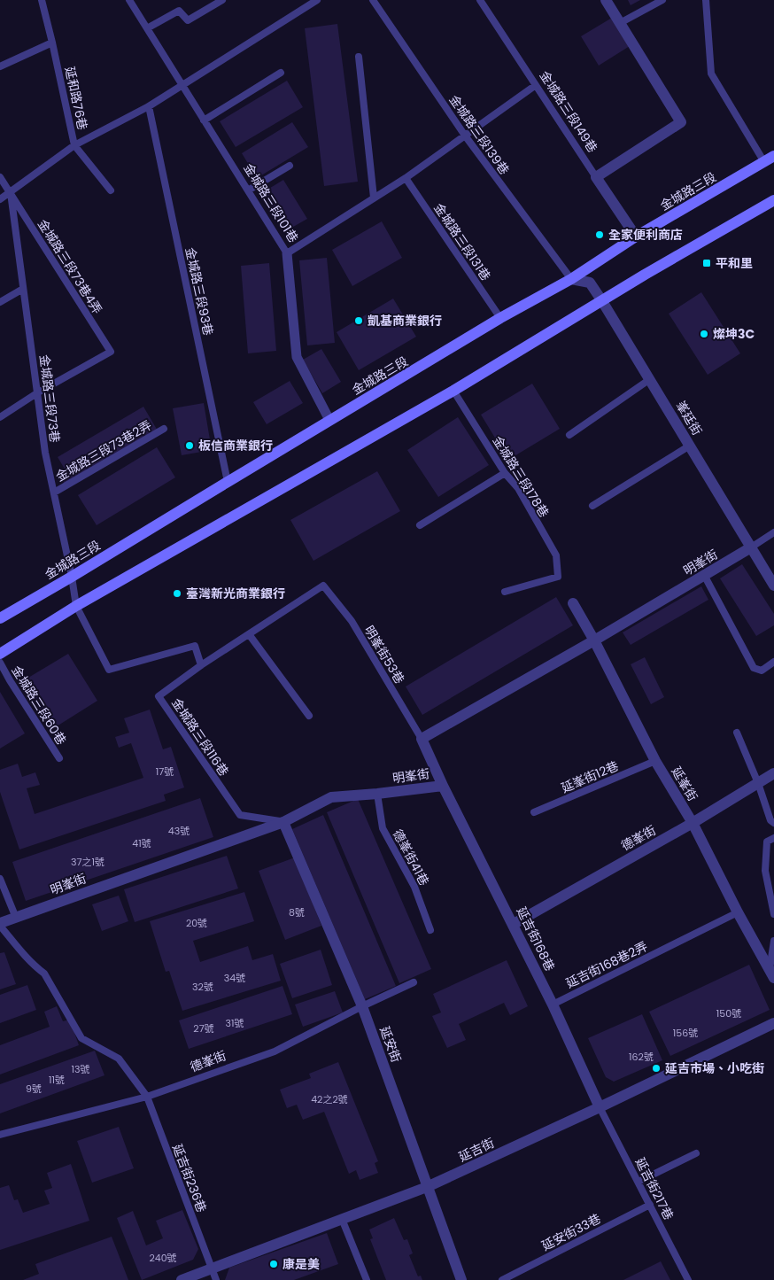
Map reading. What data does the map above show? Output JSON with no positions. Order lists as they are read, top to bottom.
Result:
{
  "streets": {
    "main road": ["金城路三段"],
    "street": [
      "金城路三段149巷",
      "金城路三段101巷",
      "峯廷街",
      "明峯街",
      "延峯街",
      "德峯街",
      "延吉街168巷",
      "延安街",
      "延吉街"
    ],
    "lane": [
      "延和路76巷",
      "金城路三段139巷",
      "金城路三段131巷",
      "金城路三段73巷4弄",
      "金城路三段93巷",
      "金城路三段73巷",
      "金城路三段73巷2弄",
      "金城路三段178巷",
      "明峯街53巷",
      "金城路三段60巷",
      "金城路三段116巷",
      "延峯街12巷",
      "德峯街41巷",
      "延吉街168巷2弄",
      "延吉街236巷",
      "延吉街217巷",
      "延安街33巷"
    ]
  },
  "crossings": [
    ["金城路三段149巷", "金城路三段"],
    ["金城路三段139巷", "金城路三段"],
    ["金城路三段139巷", "峯廷街"],
    ["金城路三段", "金城路三段101巷"],
    ["金城路三段", "金城路三段131巷"],
    ["金城路三段", "金城路三段93巷"],
    ["金城路三段", "金城路三段73巷"],
    ["金城路三段", "峯廷街"],
    ["金城路三段73巷4弄", "金城路三段73巷"],
    ["金城路三段73巷", "金城路三段73巷2弄"],
    ["峯廷街", "明峯街"],
    ["明峯街", "明峯街53巷"],
    ["明峯街", "金城路三段116巷"],
    ["明峯街", "延峯街"],
    ["明峯街", "德峯街41巷"],
    ["明峯街", "延吉街168巷"],
    ["明峯街", "延安街"],
    ["明峯街", "延吉街236巷"],
    ["金城路三段116巷", "延安街"],
    ["延峯街12巷", "延峯街"],
    ["延峯街", "德峯街"],
    ["延峯街", "延吉街168巷2弄"],
    ["德峯街", "延吉街168巷"],
    ["德峯街", "延安街"],
    ["德峯街", "延吉街236巷"],
    ["延吉街168巷", "延吉街168巷2弄"],
    ["延吉街168巷", "延吉街"],
    ["延吉街168巷", "延吉街217巷"],
    ["延安街", "延吉街"],
    ["延吉街", "延吉街236巷"],
    ["延吉街", "延吉街217巷"],
    ["延吉街217巷", "延安街33巷"]
  ],
  "places": {
    "other": [
      "全家便利商店",
      "凱基商業銀行",
      "燦坤3C",
      "板信商業銀行",
      "臺灣新光商業銀行",
      "延吉市場、小吃街",
      "康是美"
    ],
    "transit": ["平和里"]
  },
  "house_numbers": [
    "17號",
    "43號",
    "41號",
    "37之1號",
    "8號",
    "20號",
    "34號",
    "32號",
    "150號",
    "31號",
    "27號",
    "156號",
    "162號",
    "13號",
    "11號",
    "9號",
    "42之2號",
    "240號"
  ]
}
